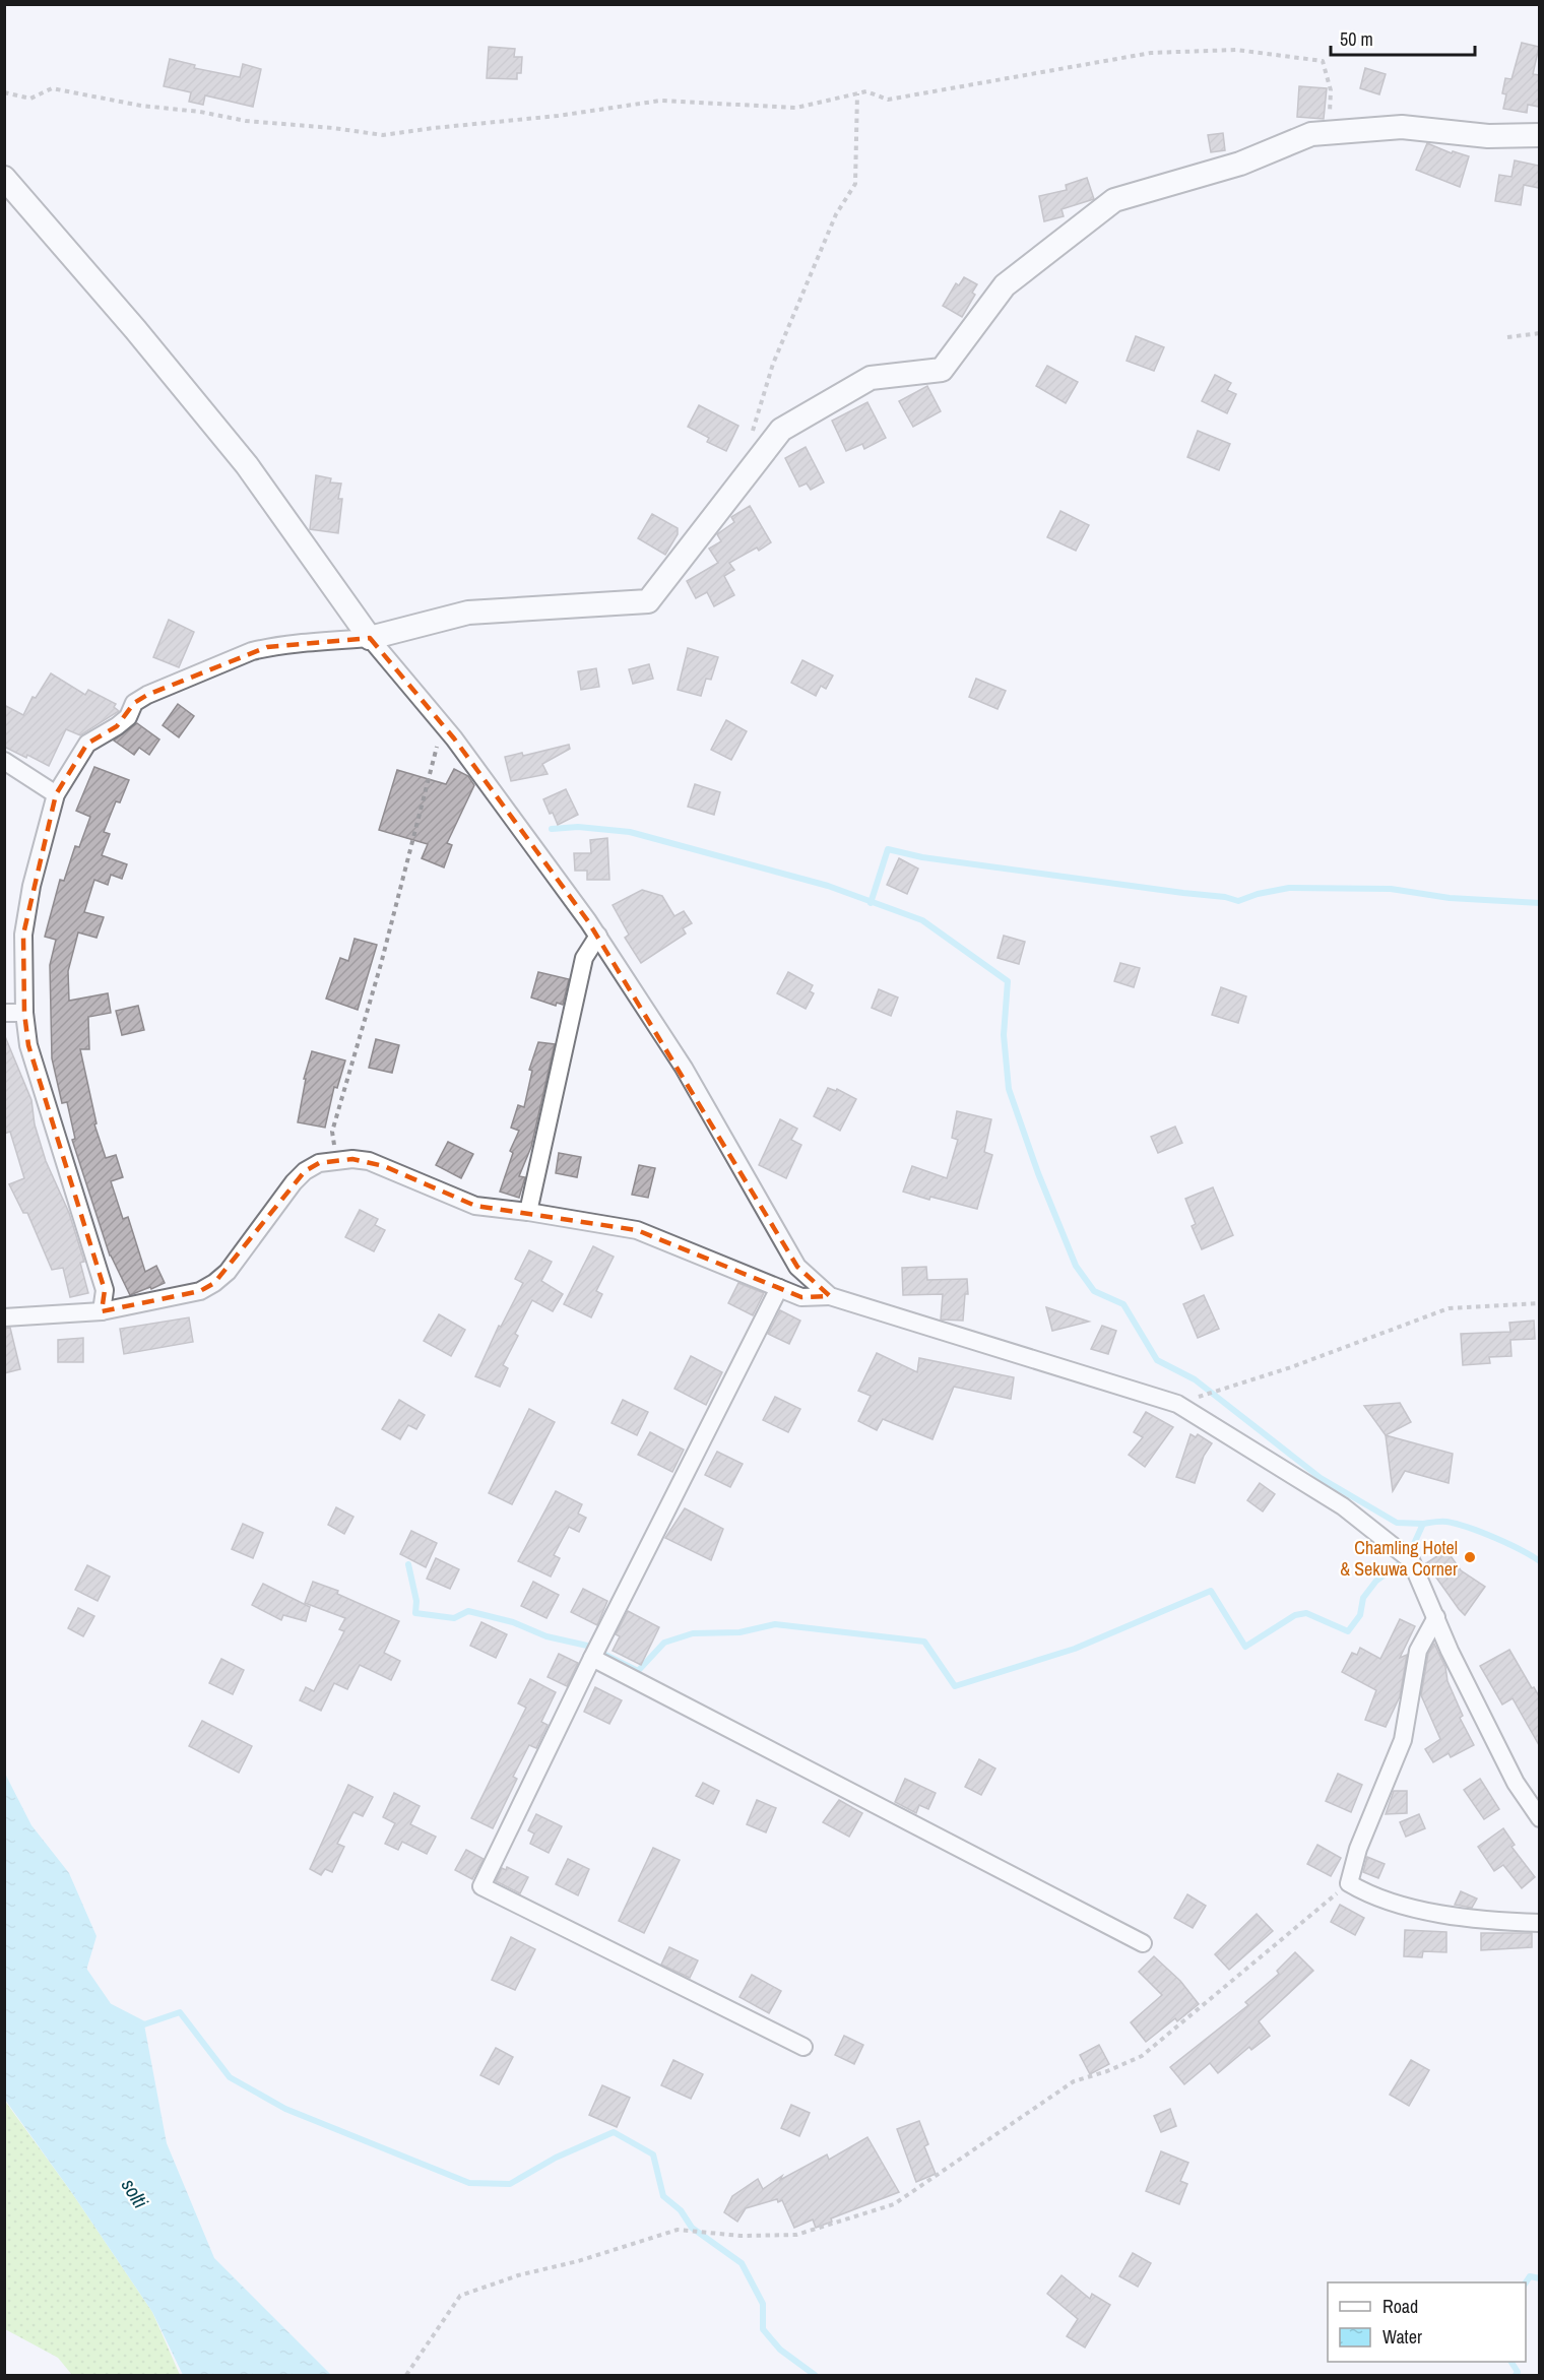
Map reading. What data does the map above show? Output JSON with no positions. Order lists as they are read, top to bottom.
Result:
{
  "water": ["solti"],
  "places": ["Chamling Hotel & Sekuwa Corner"],
  "legend": ["Road", "Water"],
  "scale_bar": "50 m"
}
